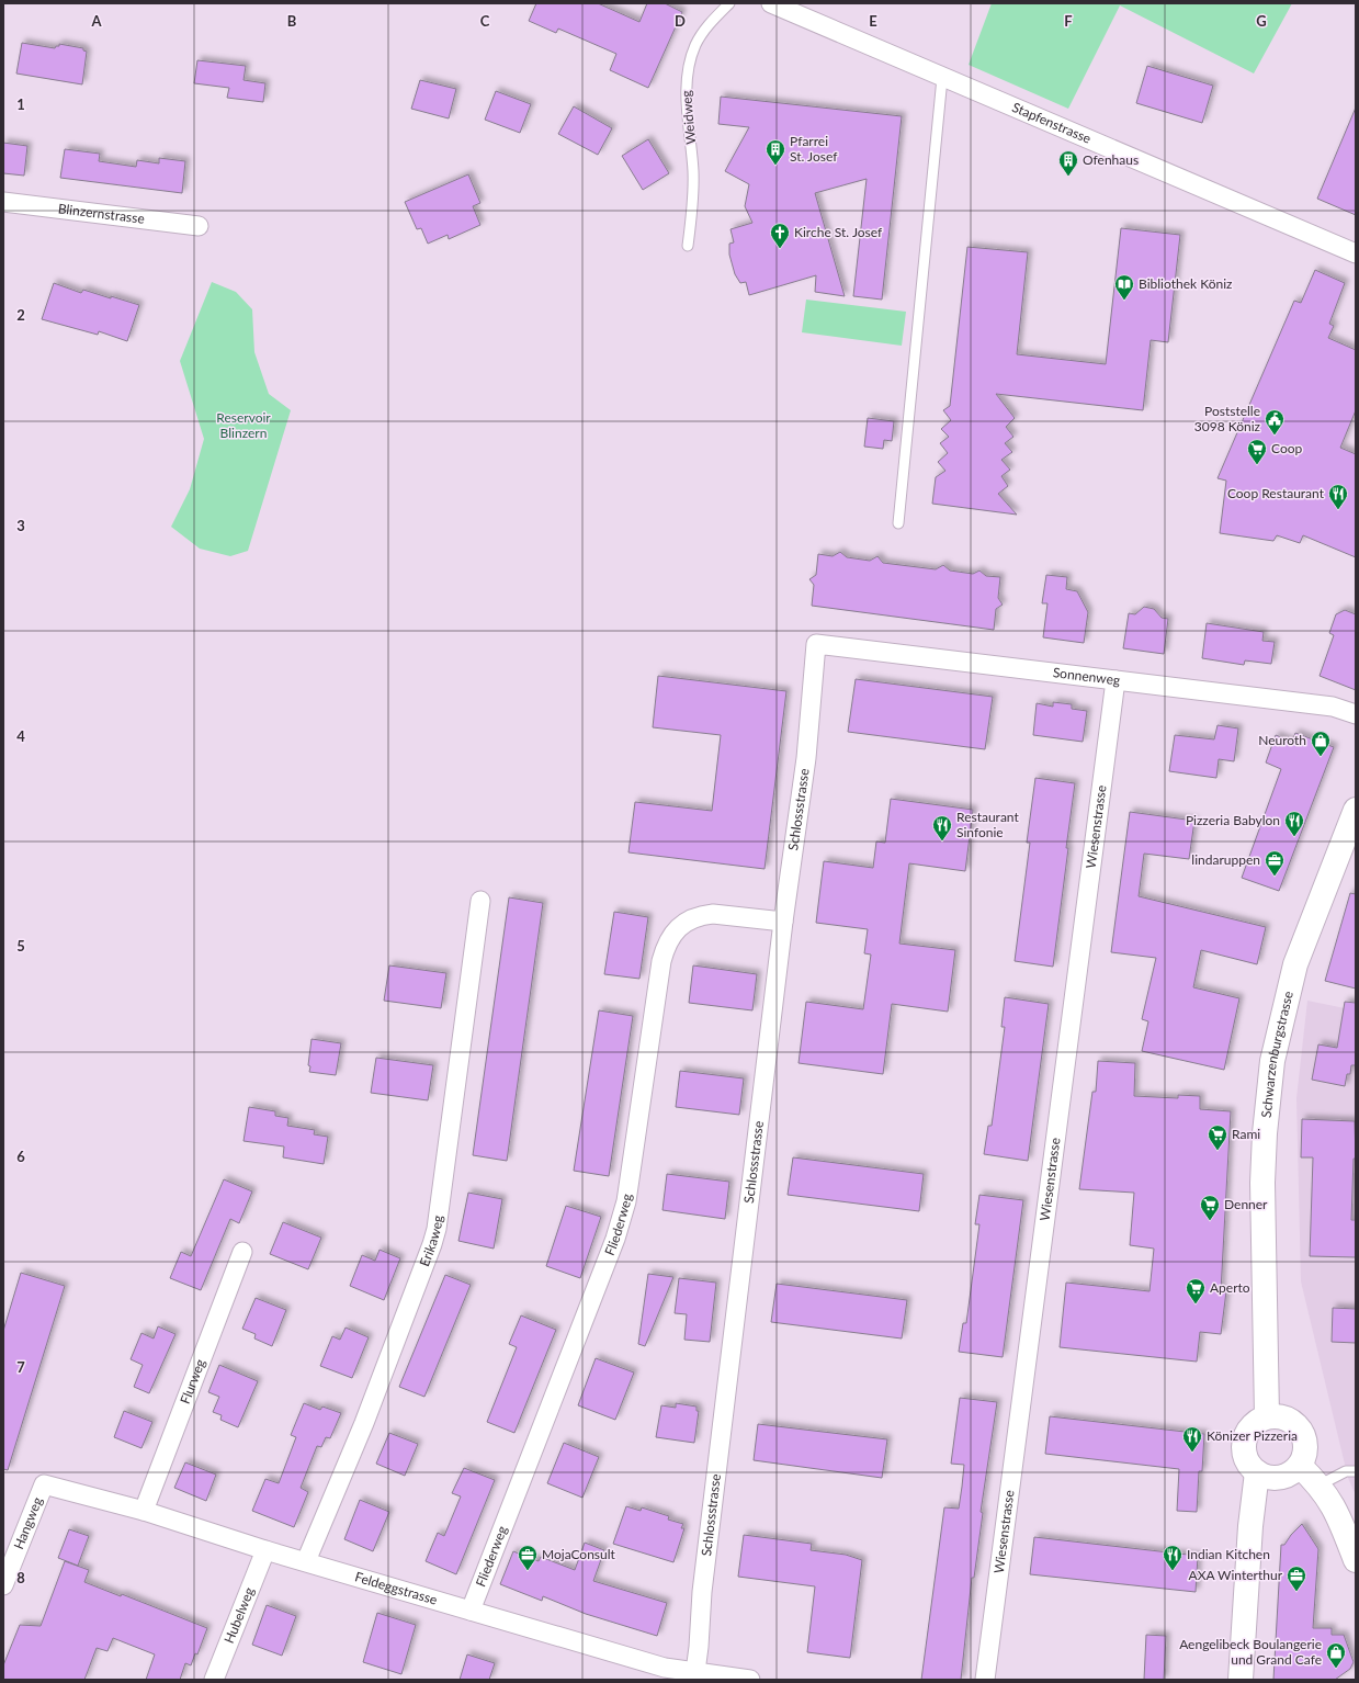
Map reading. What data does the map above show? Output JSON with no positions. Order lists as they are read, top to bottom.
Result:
{
  "streets": {
    "main road": ["Schwarzenburgstrasse"],
    "street": [
      "Stapfenstrasse",
      "Blinzernstrasse",
      "Sonnenweg",
      "Schlossstrasse",
      "Wiesenstrasse",
      "Fliederweg",
      "Erikaweg",
      "Flurweg",
      "Hangweg",
      "Feldeggstrasse",
      "Hubelweg"
    ],
    "lane": ["Weidweg"]
  },
  "crossings": [
    ["Sonnenweg", "Schlossstrasse"],
    ["Sonnenweg", "Wiesenstrasse"],
    ["Schlossstrasse", "Fliederweg"],
    ["Schlossstrasse", "Feldeggstrasse"],
    ["Fliederweg", "Feldeggstrasse"],
    ["Erikaweg", "Feldeggstrasse"],
    ["Flurweg", "Feldeggstrasse"],
    ["Hangweg", "Feldeggstrasse"],
    ["Feldeggstrasse", "Hubelweg"]
  ],
  "parks": ["Reservoir Blinzern"],
  "places": {
    "building": ["Pfarrei St. Josef", "Ofenhaus"],
    "church": ["Kirche St. Josef"],
    "library": ["Bibliothek Köniz"],
    "public building": ["Poststelle 3098 Köniz"],
    "supermarket": [
      "Coop",
      "Rami",
      "Denner",
      "Aperto"
    ],
    "restaurant": [
      "Coop Restaurant",
      "Pizzeria Babylon",
      "Restaurant Sinfonie",
      "Könizer Pizzeria",
      "Indian Kitchen"
    ],
    "shop": ["Neuroth", "Aengelibeck Boulangerie und Grand Cafe"],
    "office": ["lindaruppen", "MojaConsult", "AXA Winterthur"]
  },
  "grid": {
    "columns": [
      "A",
      "B",
      "C",
      "D",
      "E",
      "F",
      "G"
    ],
    "rows": [
      "1",
      "2",
      "3",
      "4",
      "5",
      "6",
      "7",
      "8"
    ]
  }
}
